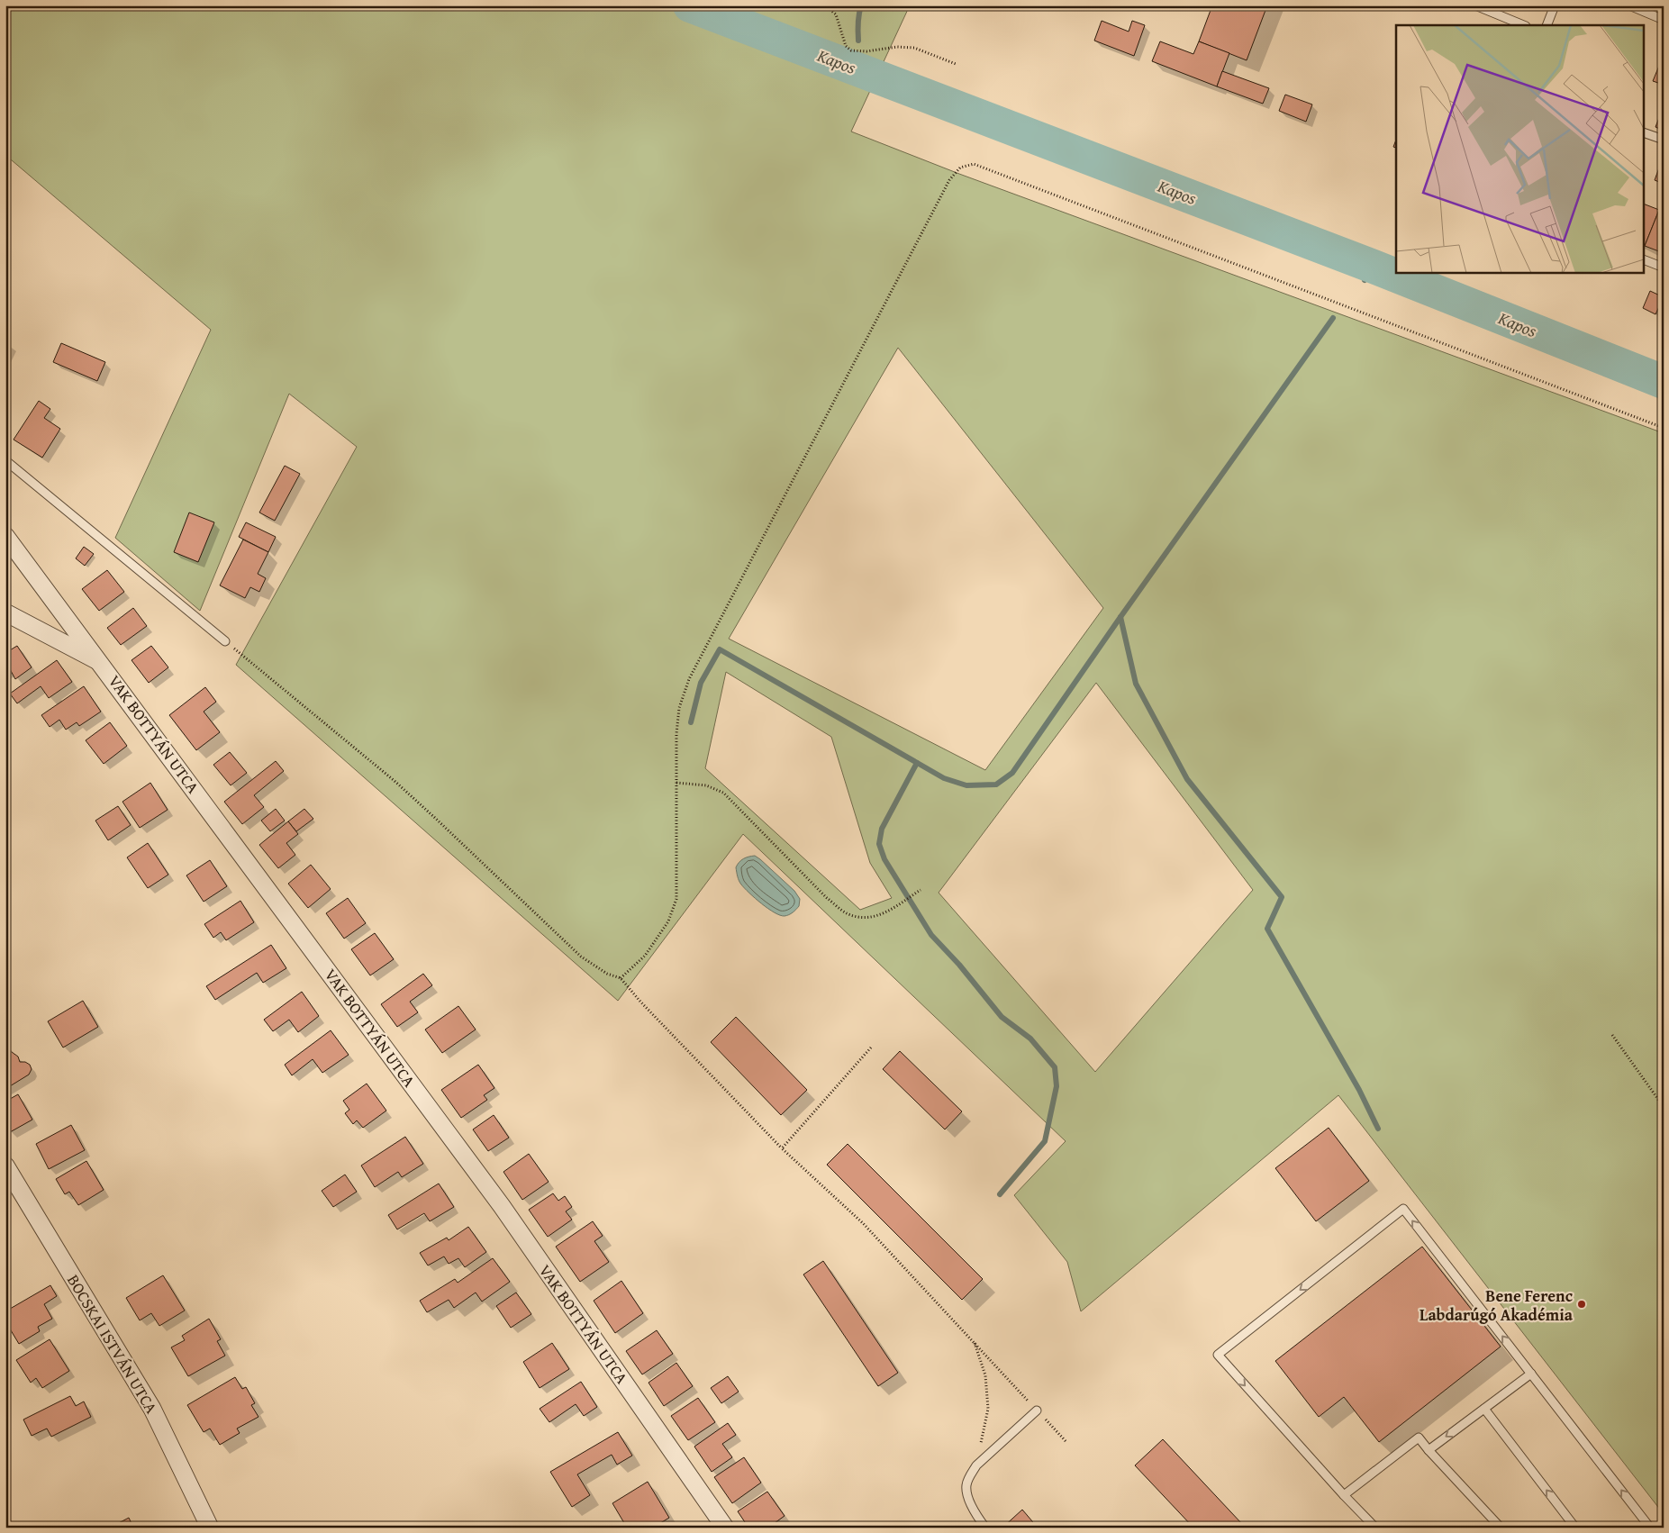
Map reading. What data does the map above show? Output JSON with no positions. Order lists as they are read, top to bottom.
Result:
{
  "streets": {
    "street": ["VAK BOTTYÁN UTCA", "BOCSKAI ISTVÁN UTCA"]
  },
  "water": ["Kapos"],
  "places": ["Bene Ferenc Labdarúgó Akadémia"]
}
